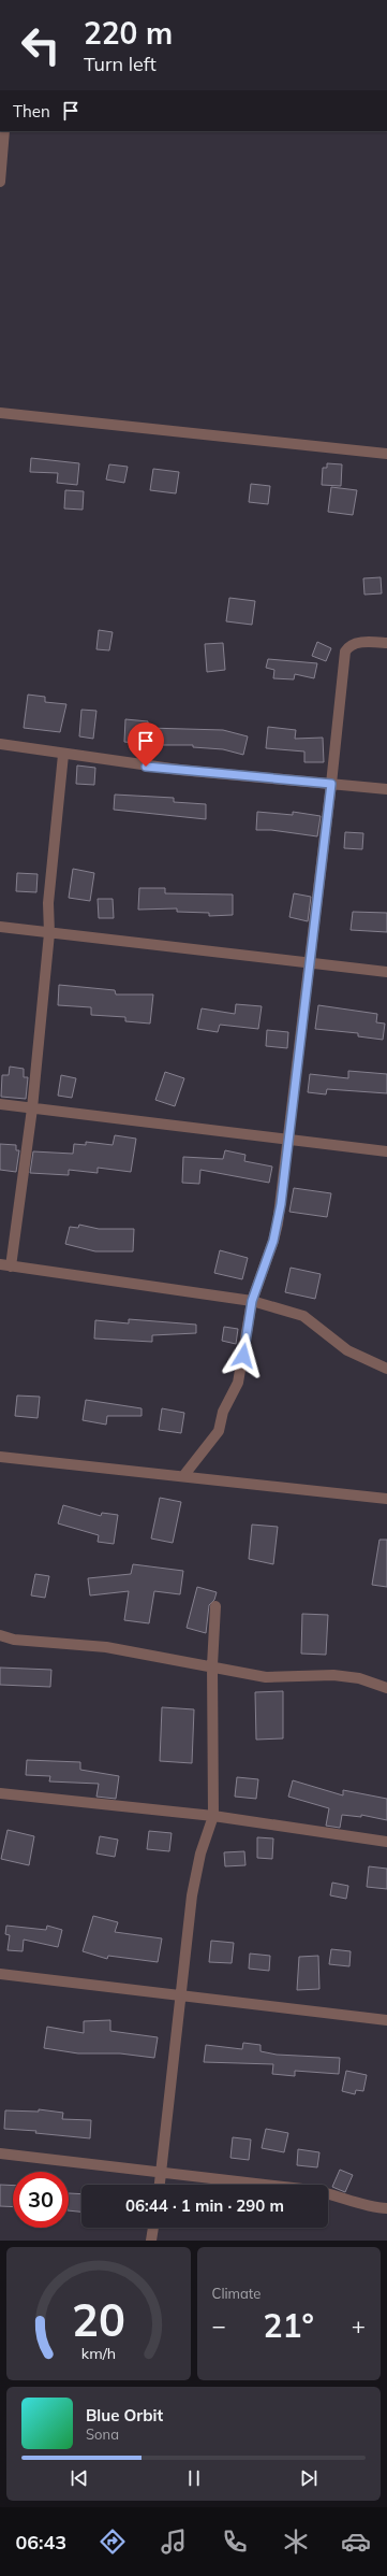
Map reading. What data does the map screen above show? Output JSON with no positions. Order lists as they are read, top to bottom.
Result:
{
  "page": {
    "turn": ["220 m", "Turn left"],
    "then": "Then",
    "limit": "30",
    "trip": "06:44 · 1 min · 290 m",
    "tile": "Climate",
    "heat": ["−", "21°", "+"],
    "song": ["Blue Orbit", "Sona"],
    "tabs": "06:43",
    "gauge": ["20", "km/h"]
  }
}
